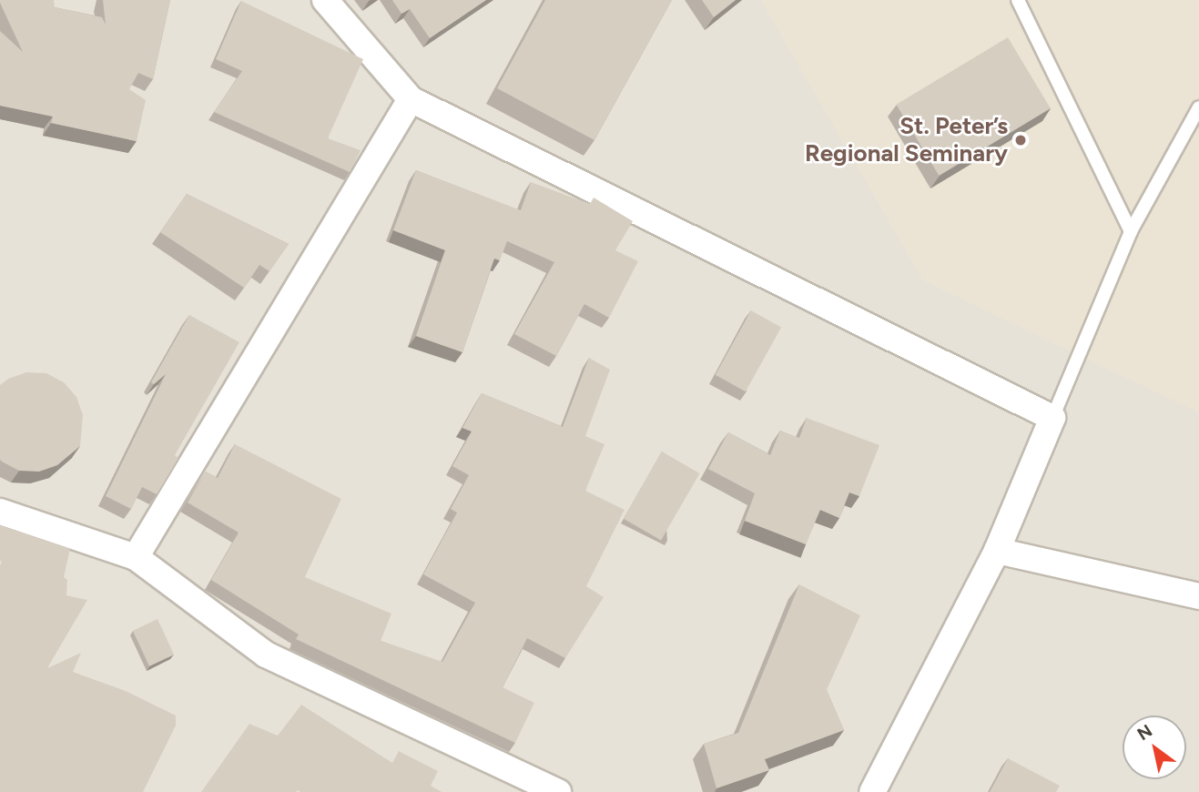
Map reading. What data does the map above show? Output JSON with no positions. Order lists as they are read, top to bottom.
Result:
{
  "places": ["St. Peter’s Regional Seminary"],
  "north": "top left"
}
